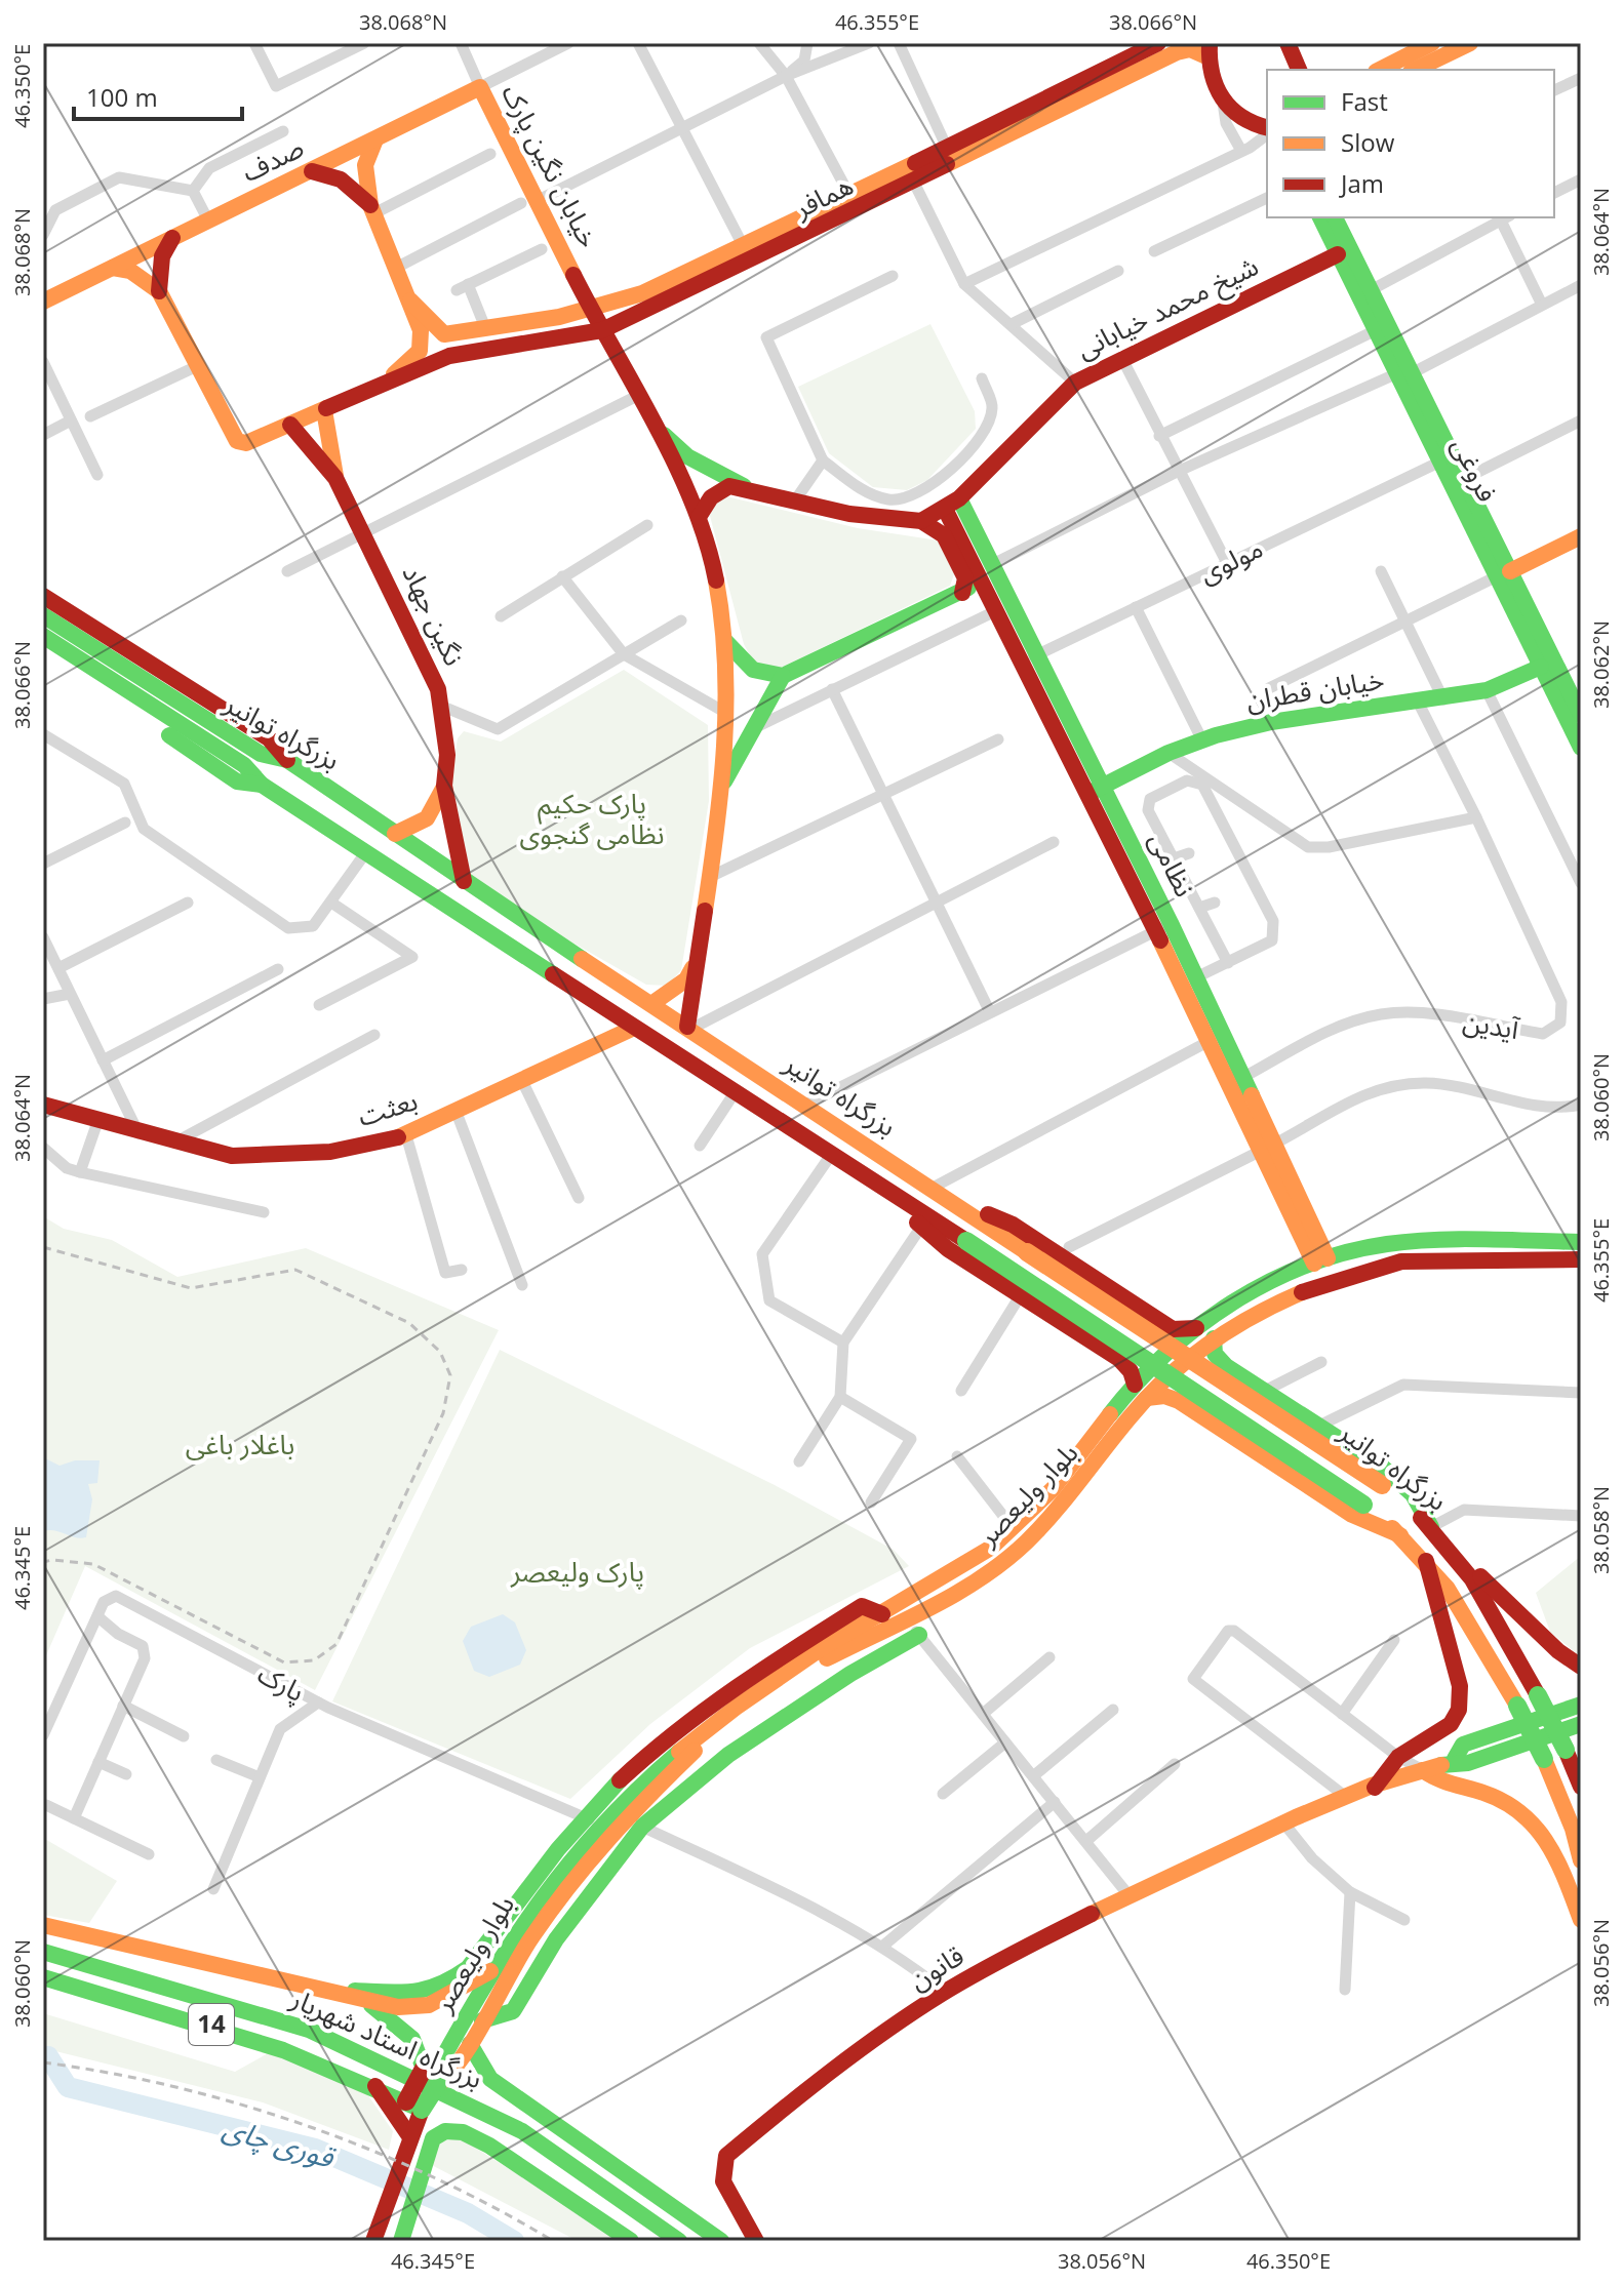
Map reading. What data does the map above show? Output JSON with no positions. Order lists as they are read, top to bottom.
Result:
{
  "streets": {
    "main road": [
      "صدف",
      "خیابان نگین پارک",
      "همافر",
      "شیخ محمد خیابانی",
      "فروغى",
      "نگین جهاد",
      "خیابان قطران",
      "بزرگراه توانیر",
      "نظامی",
      "بعثت",
      "بلوار ولیعصر",
      "قانون",
      "14",
      "بزرگراه استاد شهریار"
    ],
    "street": ["مولوی", "آیدین", "پارک"]
  },
  "crossings": [
    ["صدف", "خیابان نگین پارک"],
    ["صدف", "همافر"],
    ["خیابان نگین پارک", "همافر"],
    ["خیابان نگین پارک", "بزرگراه توانیر"],
    ["شیخ محمد خیابانی", "فروغى"],
    ["شیخ محمد خیابانی", "نظامی"],
    ["فروغى", "مولوی"],
    ["فروغى", "خیابان قطران"],
    ["مولوی", "نظامی"],
    ["نگین جهاد", "بزرگراه توانیر"],
    ["خیابان قطران", "نظامی"],
    ["خیابان قطران", "آیدین"],
    ["بزرگراه توانیر", "بعثت"],
    ["نظامی", "آیدین"],
    ["نظامی", "بلوار ولیعصر"],
    ["بلوار ولیعصر", "پارک"]
  ],
  "water": ["قوری چای"],
  "parks": ["پارک حکیم نظامی گنجوی", "باغلار باغی", "پارک ولیعصر"],
  "legend": ["Fast", "Slow", "Jam"],
  "scale_bar": "100 m",
  "coordinates": [
    "38.068°N",
    "46.355°E",
    "38.066°N",
    "46.350°E",
    "38.064°N",
    "38.062°N",
    "38.060°N",
    "38.058°N",
    "46.345°E",
    "38.056°N"
  ]
}
